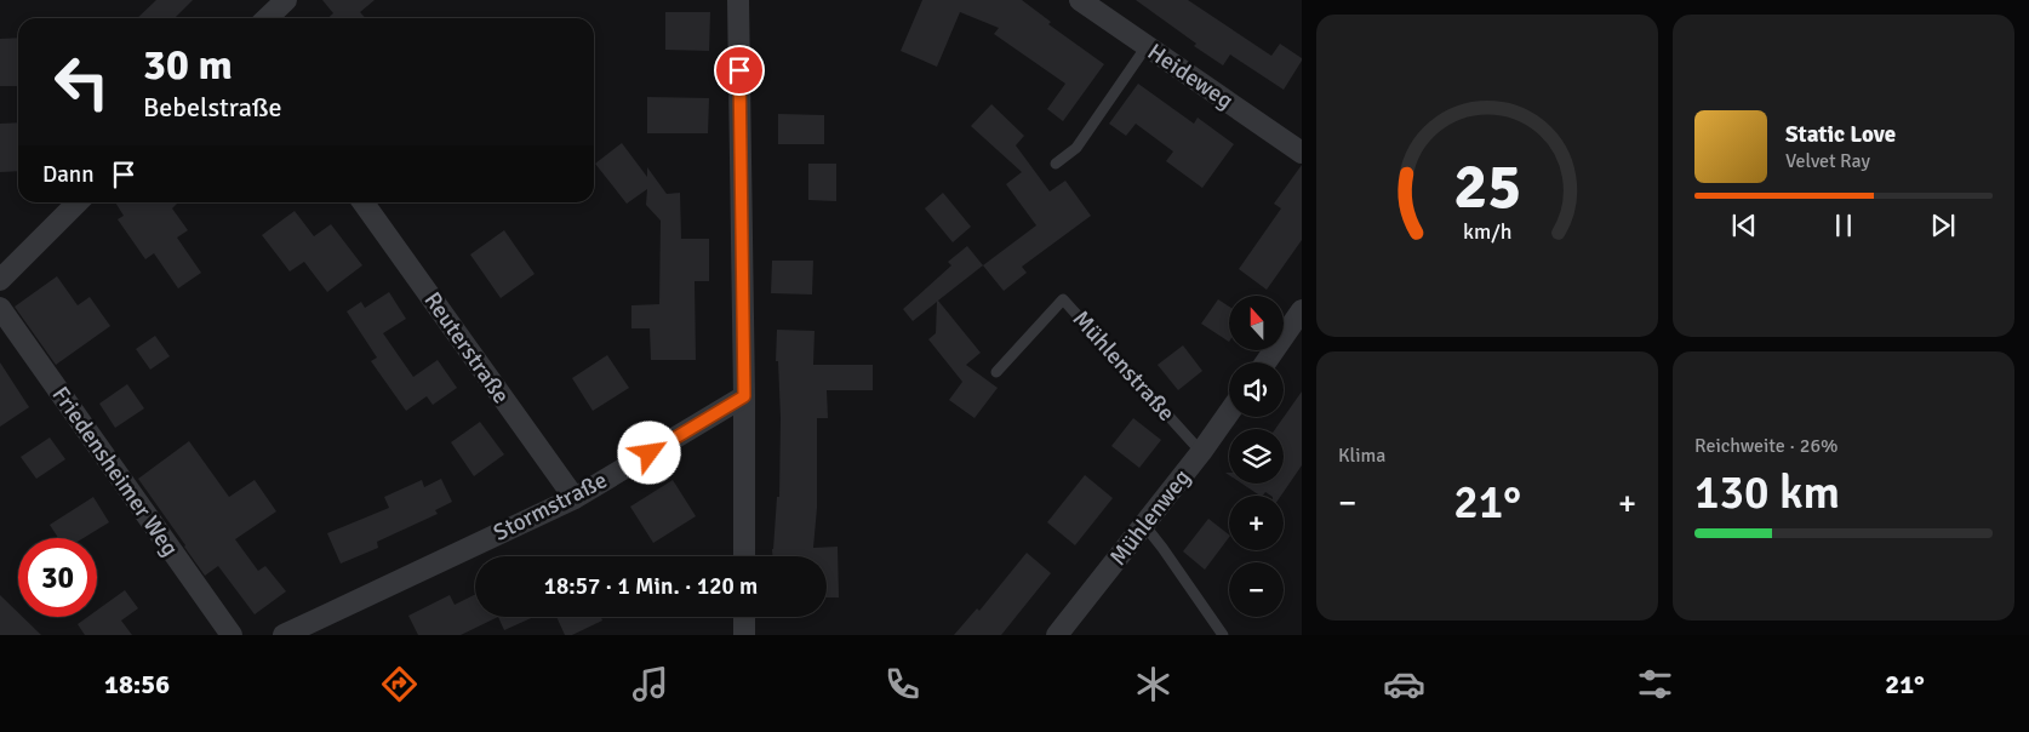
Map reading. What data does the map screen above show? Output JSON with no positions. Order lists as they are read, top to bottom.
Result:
{
  "streets": {
    "street": [
      "Heideweg",
      "Reuterstraße",
      "Friedensheimer Weg",
      "Stormstraße",
      "Mühlenweg"
    ],
    "lane": ["Mühlenstraße"]
  },
  "crossings": [
    ["Reuterstraße", "Stormstraße"],
    ["Mühlenstraße", "Mühlenweg"]
  ],
  "north": "top",
  "page": {
    "turn": ["30 m", "Bebelstraße"],
    "song": ["Static Love", "Velvet Ray"],
    "then": "Dann",
    "map_buttons": ["+", "−"],
    "tile": [
      "Klima",
      ["Reichweite · 26%", "130 km"]
    ],
    "heat": ["−", "21°", "+"],
    "limit": "30",
    "trip": "18:57 · 1 Min. · 120 m",
    "tabs": ["18:56", "21°"],
    "gauge": ["25", "km/h"]
  }
}
